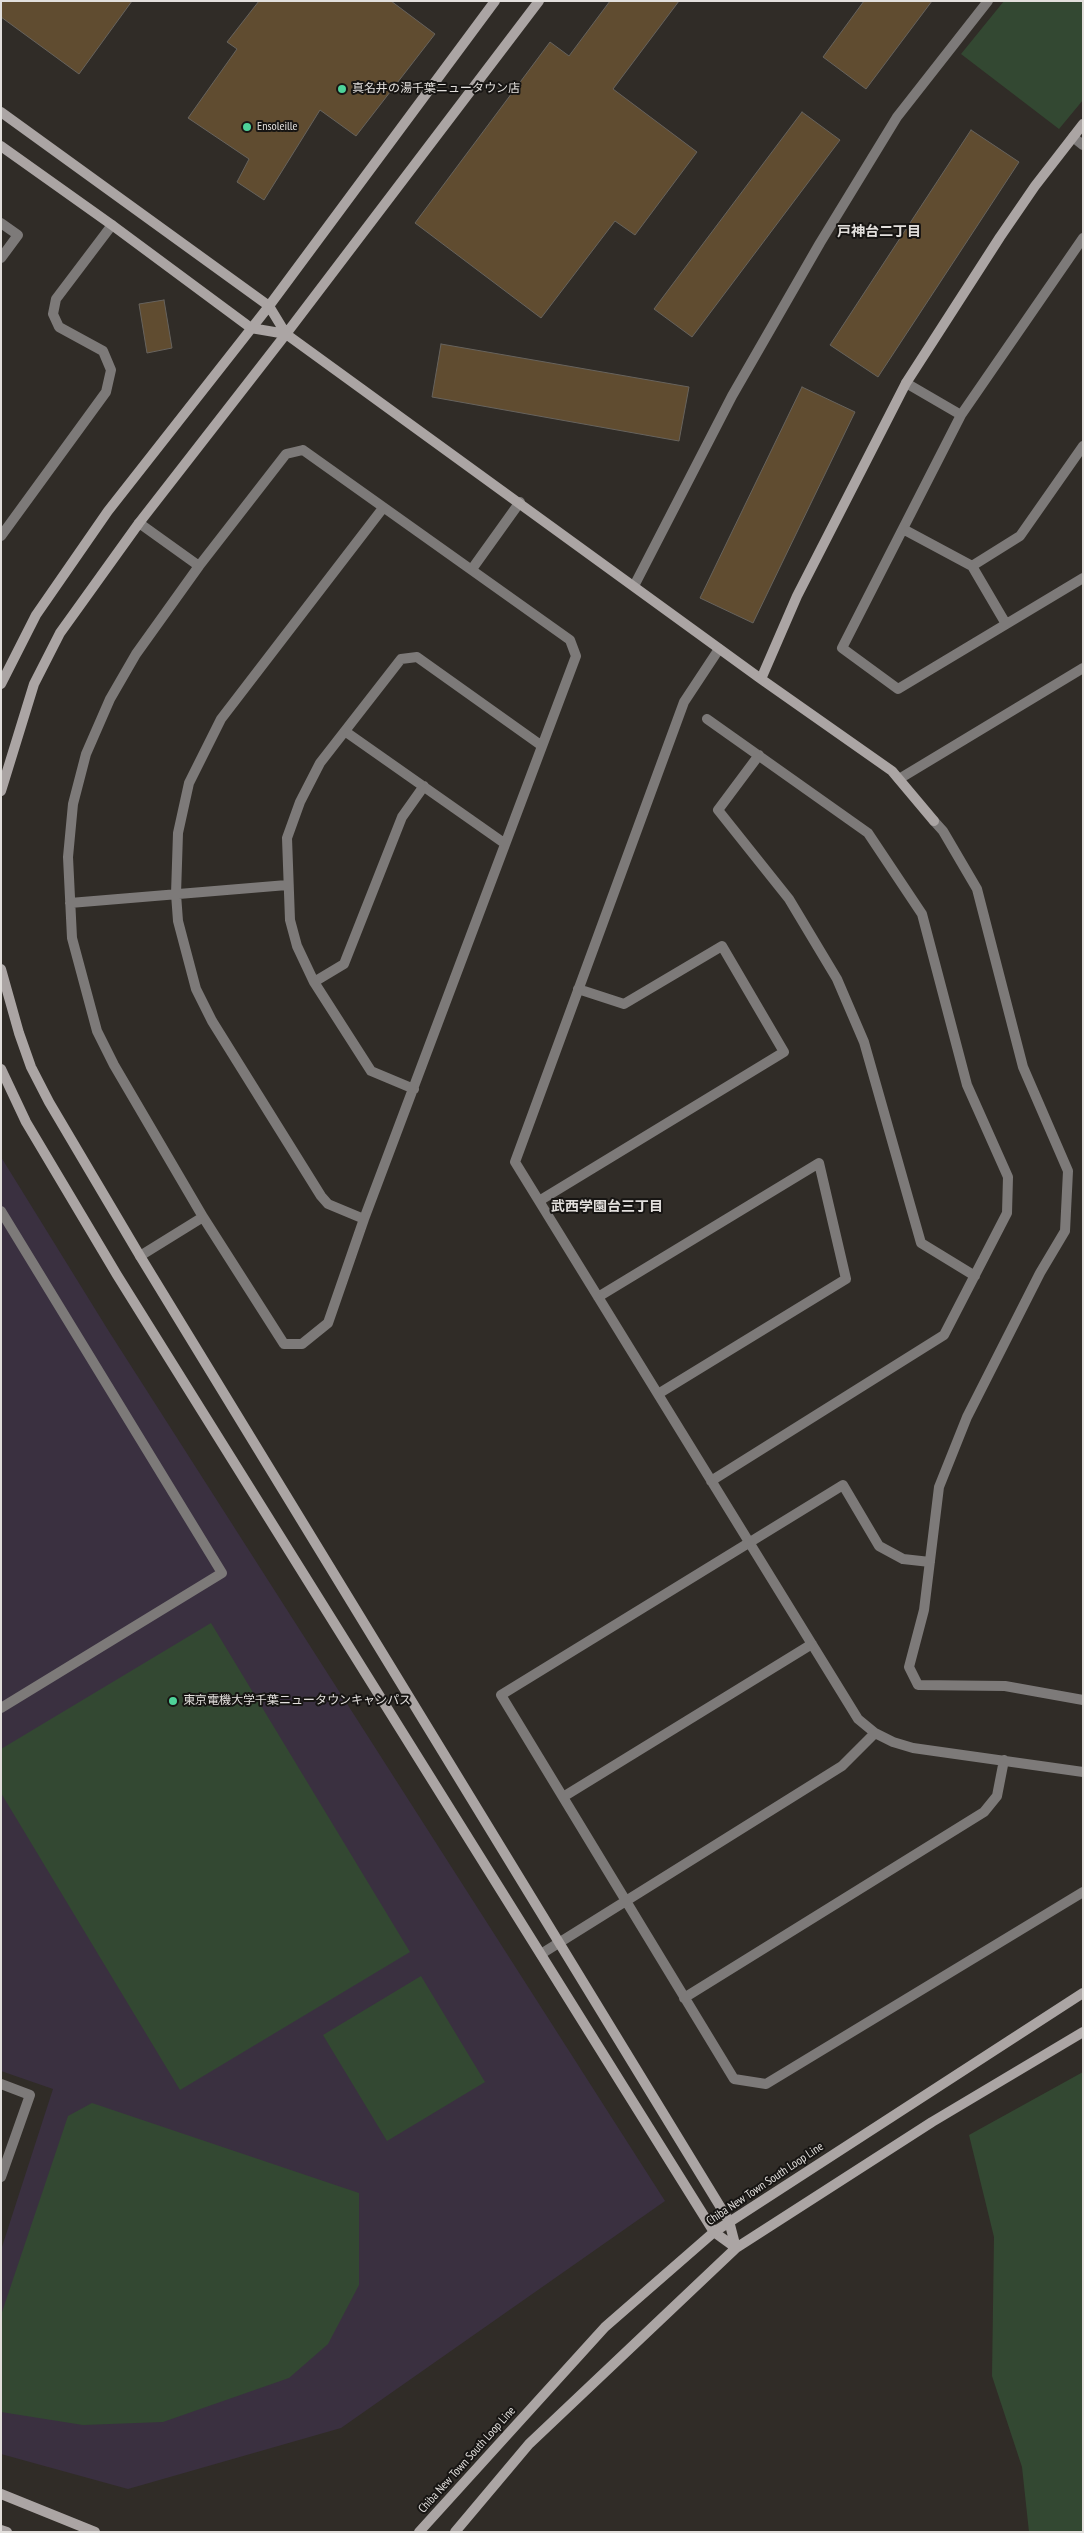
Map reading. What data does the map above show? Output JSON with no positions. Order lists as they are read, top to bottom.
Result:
{
  "streets": {
    "street": ["Chiba New Town South Loop Line"]
  },
  "districts": ["戸神台二丁目", "武西学園台三丁目"],
  "places": ["真名井の湯千葉ニュータウン店", "Ensoleille", "東京電機大学千葉ニュータウンキャンパス"]
}
